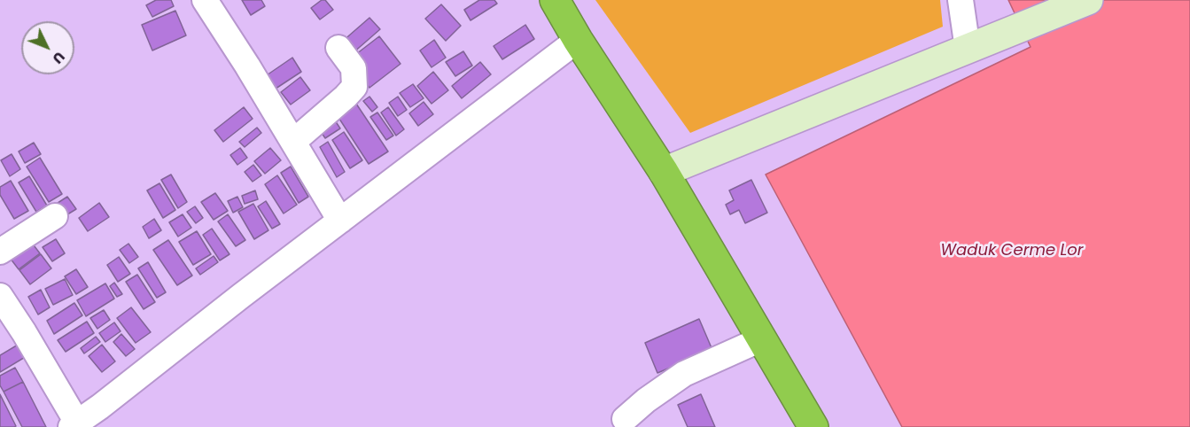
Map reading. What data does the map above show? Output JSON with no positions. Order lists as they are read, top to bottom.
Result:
{
  "water": ["Waduk Cerme Lor"],
  "north": "bottom right"
}
